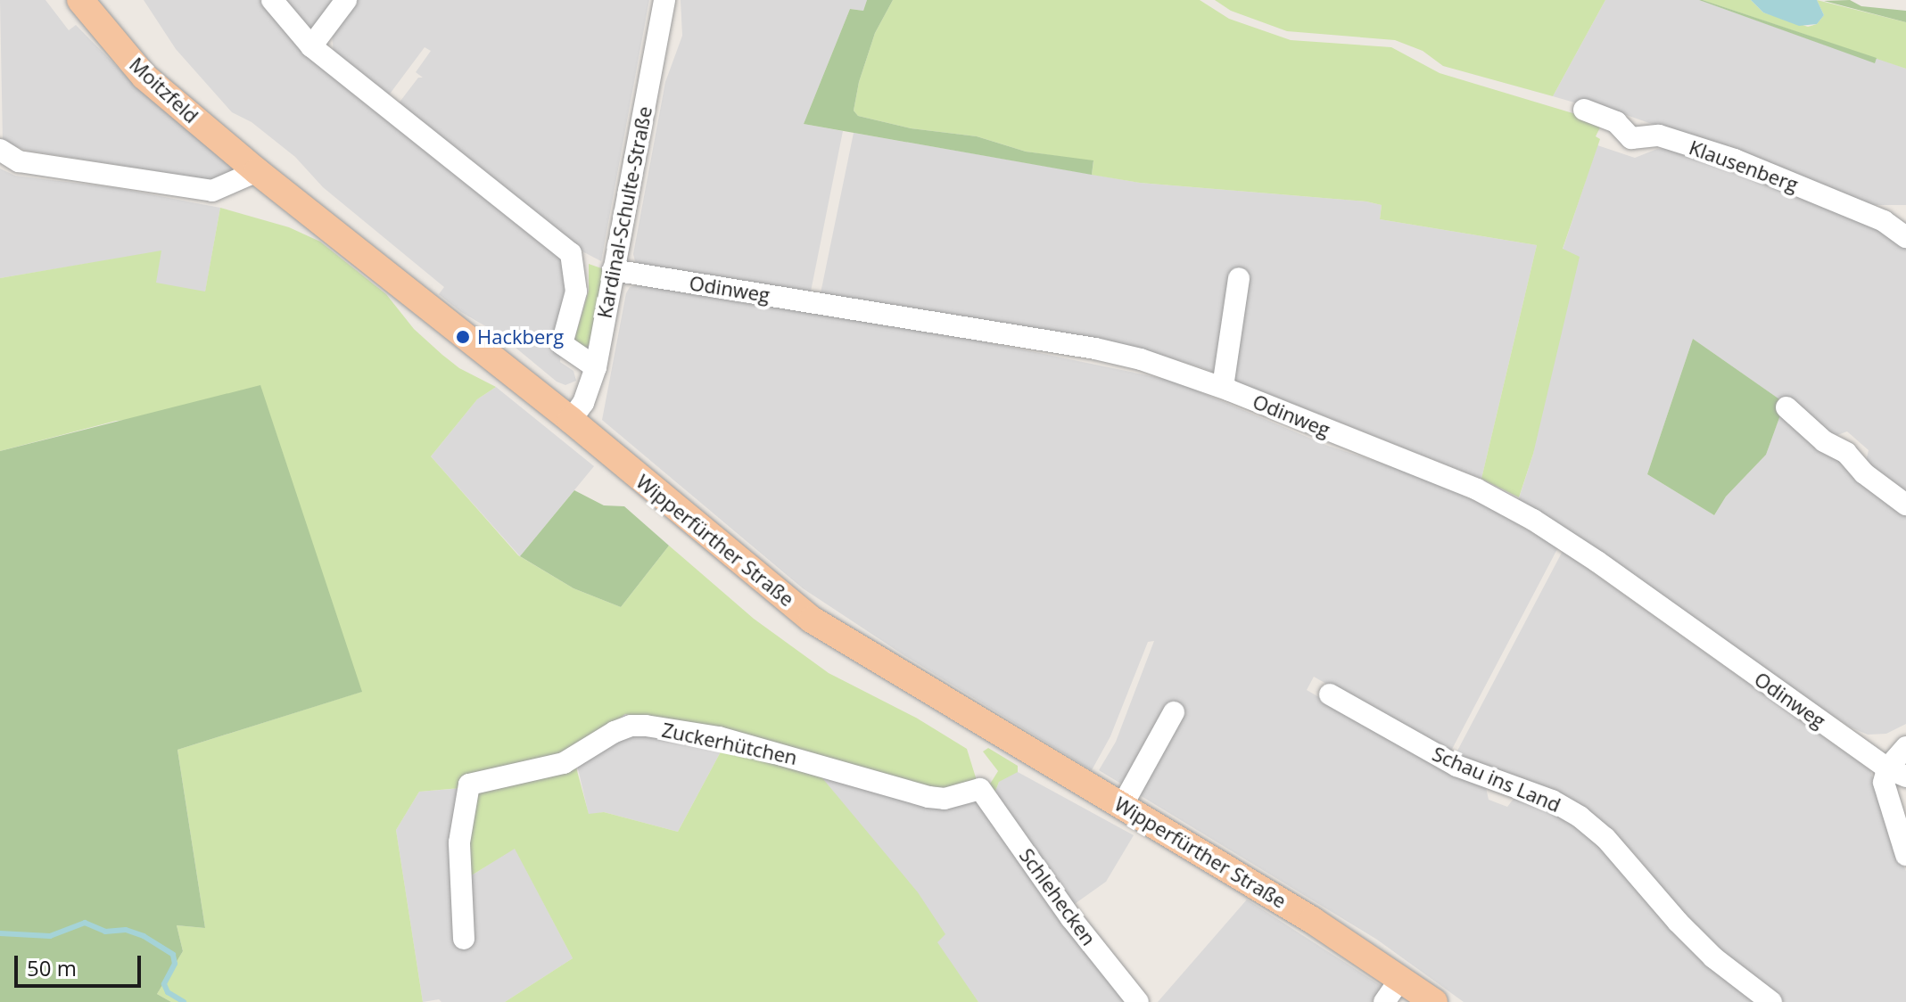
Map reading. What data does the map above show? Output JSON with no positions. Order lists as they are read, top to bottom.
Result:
{
  "streets": {
    "main road": ["Moitzfeld", "Wipperfürther Straße"],
    "street": [
      "Klausenberg",
      "Kardinal-Schulte-Straße",
      "Odinweg",
      "Zuckerhütchen",
      "Schau ins Land",
      "Schlehecken"
    ]
  },
  "crossings": [
    ["Moitzfeld", "Wipperfürther Straße"],
    ["Kardinal-Schulte-Straße", "Odinweg"],
    ["Kardinal-Schulte-Straße", "Wipperfürther Straße"],
    ["Zuckerhütchen", "Schlehecken"]
  ],
  "places": ["Hackberg"],
  "scale_bar": "50 m"
}
